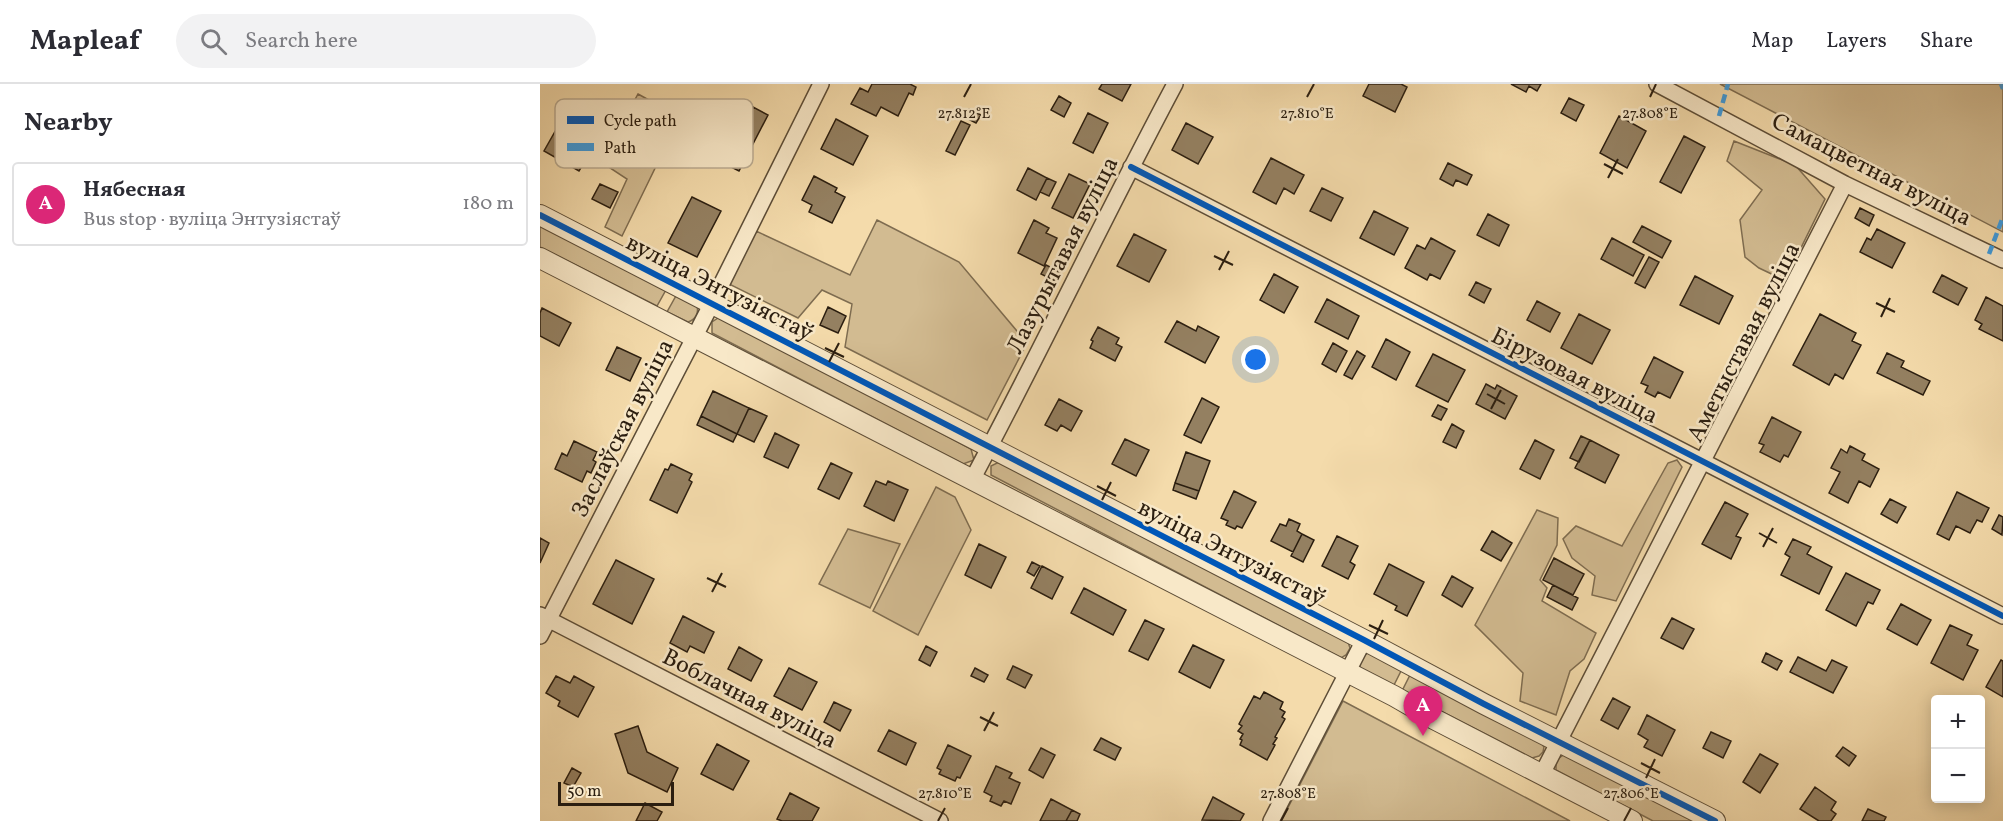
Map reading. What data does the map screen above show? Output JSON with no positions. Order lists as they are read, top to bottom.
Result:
{
  "streets": {
    "street": [
      "Самацветная вуліца",
      "Лазурытавая вуліца",
      "вуліца Энтузіястаў",
      "Аметыставая вуліца",
      "Бірузовая вуліца",
      "Заслаўская вуліца",
      "Воблачная вуліца"
    ]
  },
  "crossings": [
    ["Самацветная вуліца", "Аметыставая вуліца"],
    ["Лазурытавая вуліца", "вуліца Энтузіястаў"],
    ["Лазурытавая вуліца", "Бірузовая вуліца"],
    ["вуліца Энтузіястаў", "Аметыставая вуліца"],
    ["вуліца Энтузіястаў", "Заслаўская вуліца"],
    ["Аметыставая вуліца", "Бірузовая вуліца"],
    ["Заслаўская вуліца", "Воблачная вуліца"]
  ],
  "legend": ["Cycle path", "Path"],
  "scale_bar": "50 m",
  "page": {
    "header": "Mapleaf",
    "search": "Search here",
    "nav": ["Map", "Layers", "Share"],
    "heading": "Nearby",
    "list": [
      {
        "mark": "A",
        "name": "Нябесная",
        "note": "Bus stop · вуліца Энтузіястаў",
        "value": "180 m"
      }
    ],
    "pins": "A",
    "map_buttons": ["+", "−"],
    "scale": "50 m"
  },
  "coordinates": [
    "27.812°E",
    "27.810°E",
    "27.808°E",
    "27.806°E"
  ]
}
